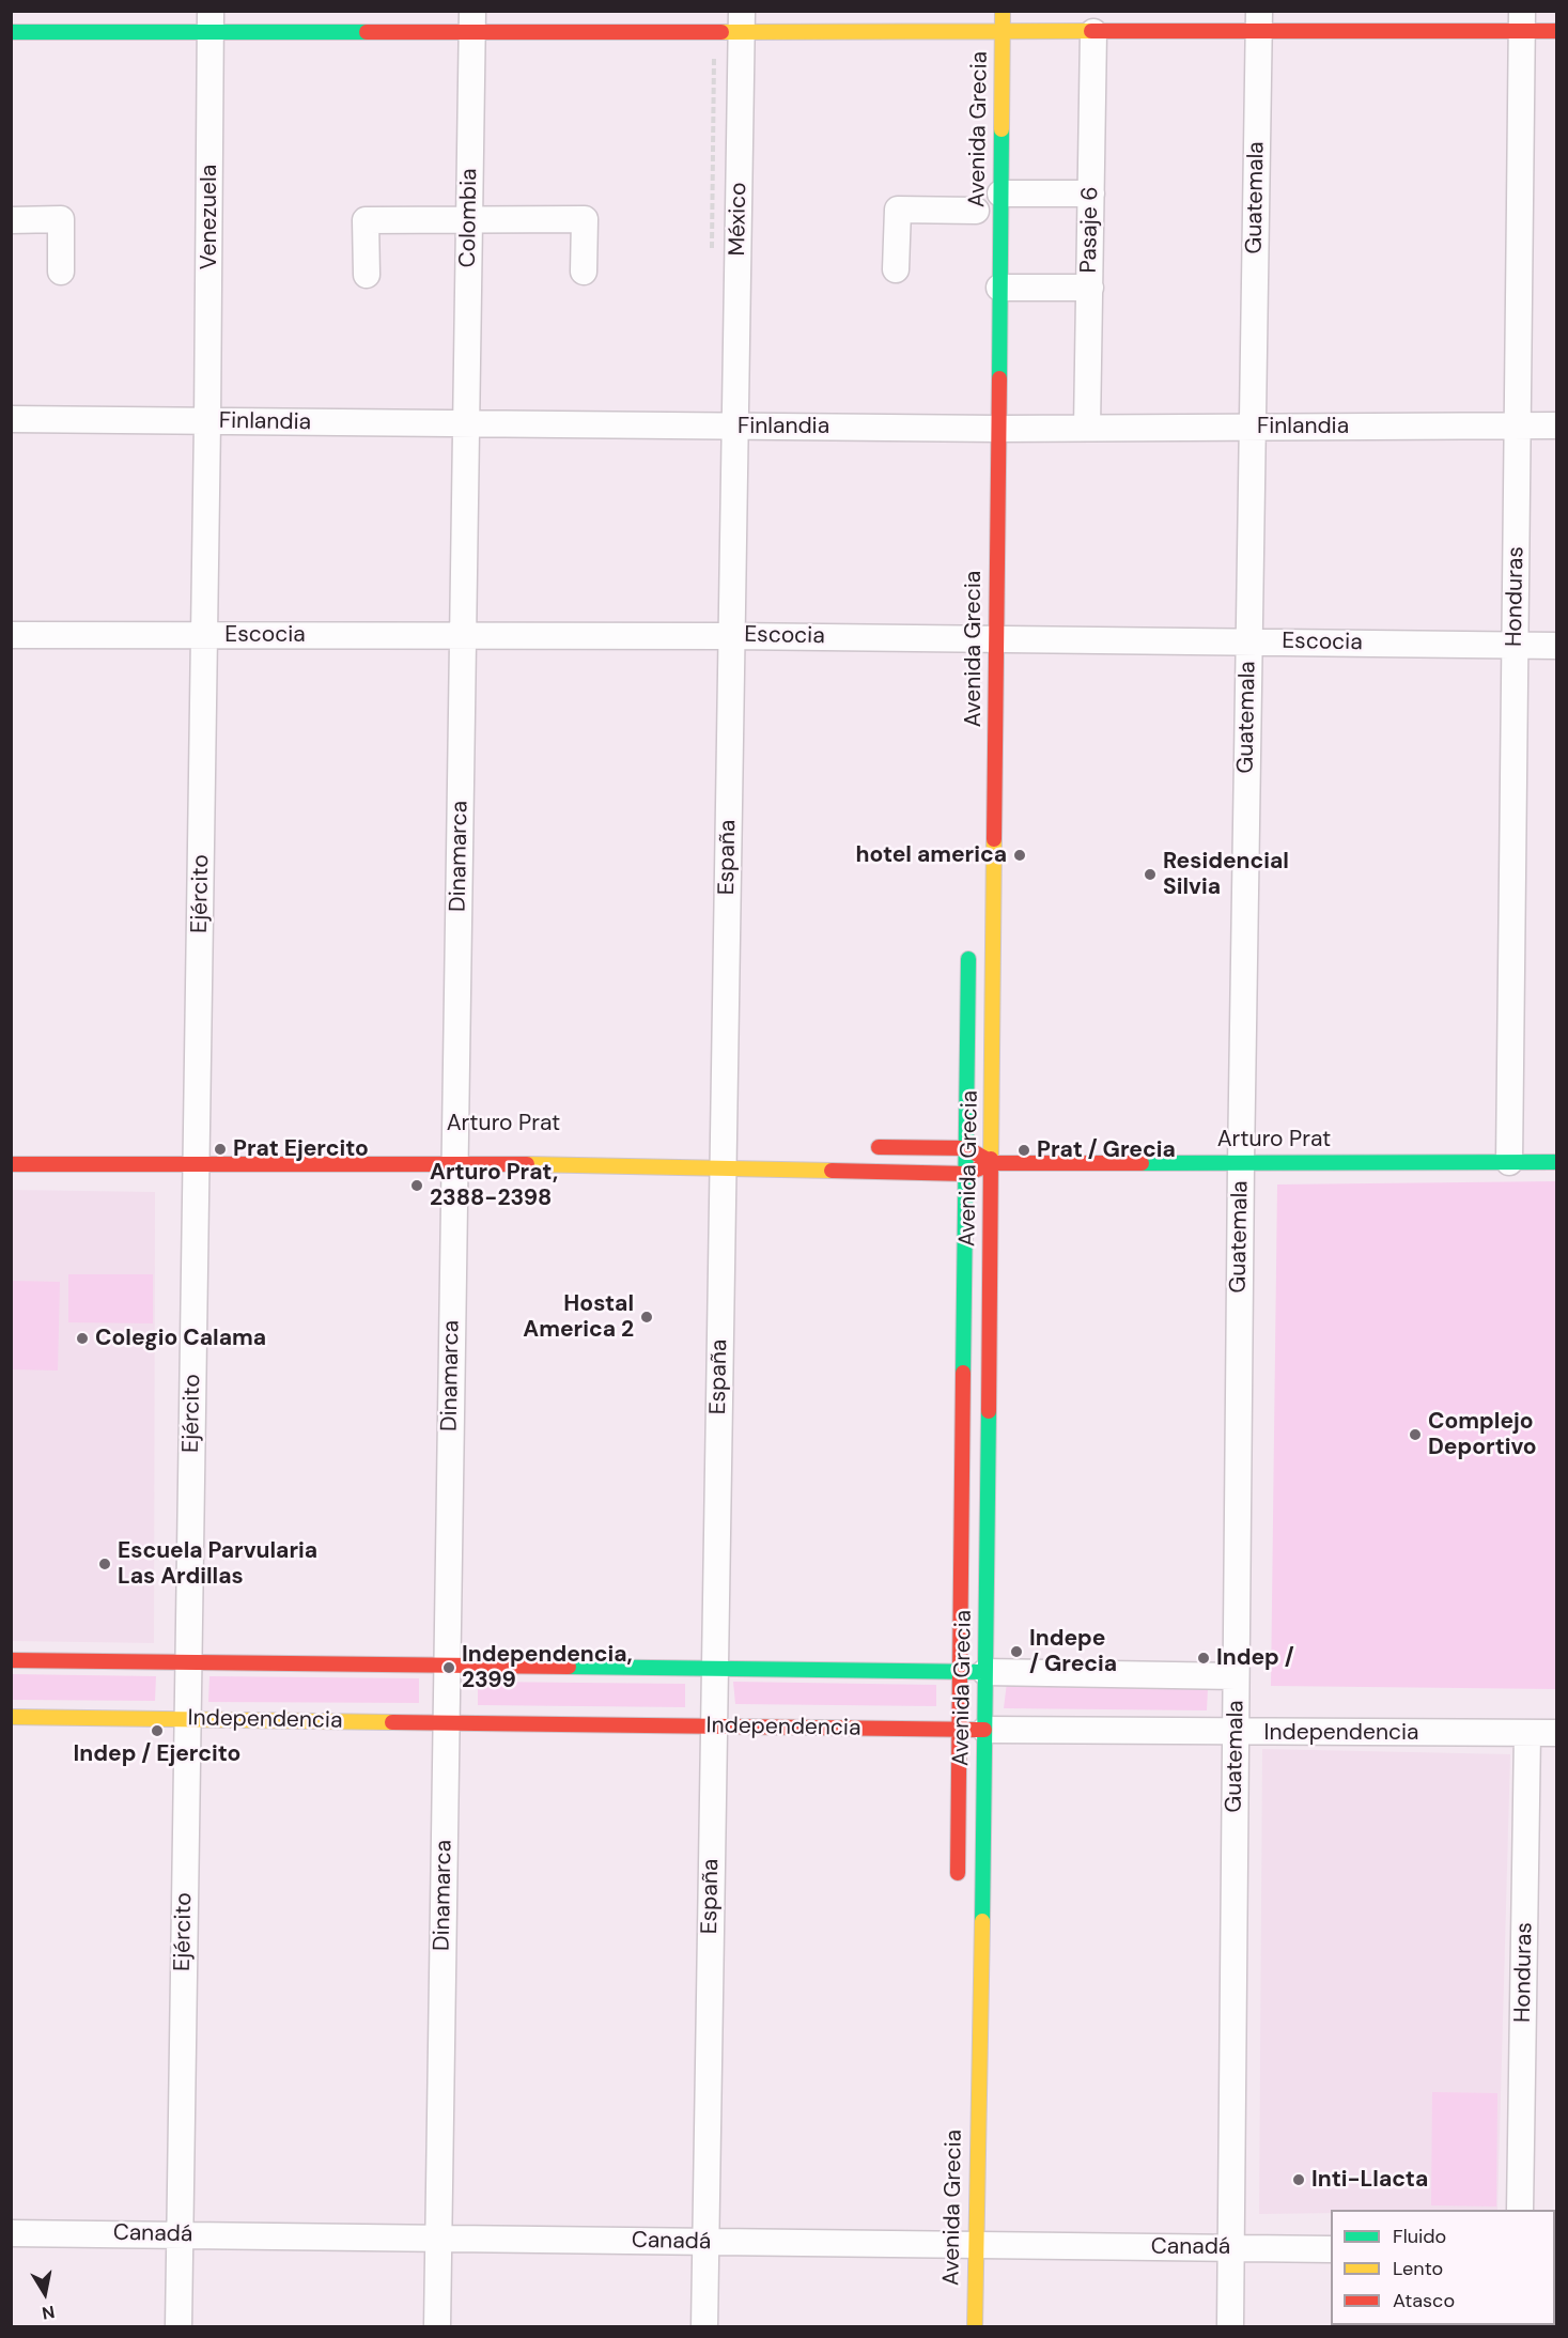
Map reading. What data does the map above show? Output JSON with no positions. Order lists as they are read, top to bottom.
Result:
{
  "streets": {
    "main road": ["Avenida Grecia", "Arturo Prat", "Independencia"],
    "street": [
      "Guatemala",
      "Venezuela",
      "Colombia",
      "México",
      "Pasaje 6",
      "Finlandia",
      "Honduras",
      "Escocia",
      "Dinamarca",
      "España",
      "Ejército",
      "Canadá"
    ]
  },
  "crossings": [
    ["Avenida Grecia", "Finlandia"],
    ["Avenida Grecia", "Escocia"],
    ["Avenida Grecia", "Arturo Prat"],
    ["Avenida Grecia", "Independencia"],
    ["Avenida Grecia", "Canadá"],
    ["Guatemala", "Finlandia"],
    ["Guatemala", "Escocia"],
    ["Guatemala", "Arturo Prat"],
    ["Guatemala", "Independencia"],
    ["Guatemala", "Canadá"],
    ["Venezuela", "Finlandia"],
    ["Venezuela", "Ejército"],
    ["Colombia", "Finlandia"],
    ["Colombia", "Dinamarca"],
    ["México", "Finlandia"],
    ["México", "España"],
    ["Pasaje 6", "Finlandia"],
    ["Finlandia", "Honduras"],
    ["Finlandia", "Dinamarca"],
    ["Finlandia", "España"],
    ["Finlandia", "Ejército"],
    ["Honduras", "Escocia"],
    ["Honduras", "Arturo Prat"],
    ["Honduras", "Independencia"],
    ["Escocia", "Dinamarca"],
    ["Escocia", "España"],
    ["Escocia", "Ejército"],
    ["Dinamarca", "Arturo Prat"],
    ["Dinamarca", "Independencia"],
    ["Dinamarca", "Canadá"],
    ["España", "Arturo Prat"],
    ["España", "Independencia"],
    ["España", "Canadá"],
    ["Ejército", "Arturo Prat"],
    ["Ejército", "Independencia"],
    ["Ejército", "Canadá"]
  ],
  "places": [
    "hotel america",
    "Residencial Silvia",
    "Prat Ejercito",
    "Prat / Grecia",
    "Arturo Prat, 2388-2398",
    "Hostal America 2",
    "Colegio Calama",
    "Complejo Deportivo",
    "Escuela Parvularia Las Ardillas",
    "Indepe / Grecia",
    "Indep /",
    "Independencia, 2399",
    "Indep / Ejercito",
    "Inti-Llacta"
  ],
  "legend": ["Fluido", "Lento", "Atasco"],
  "north": "bottom"
}
